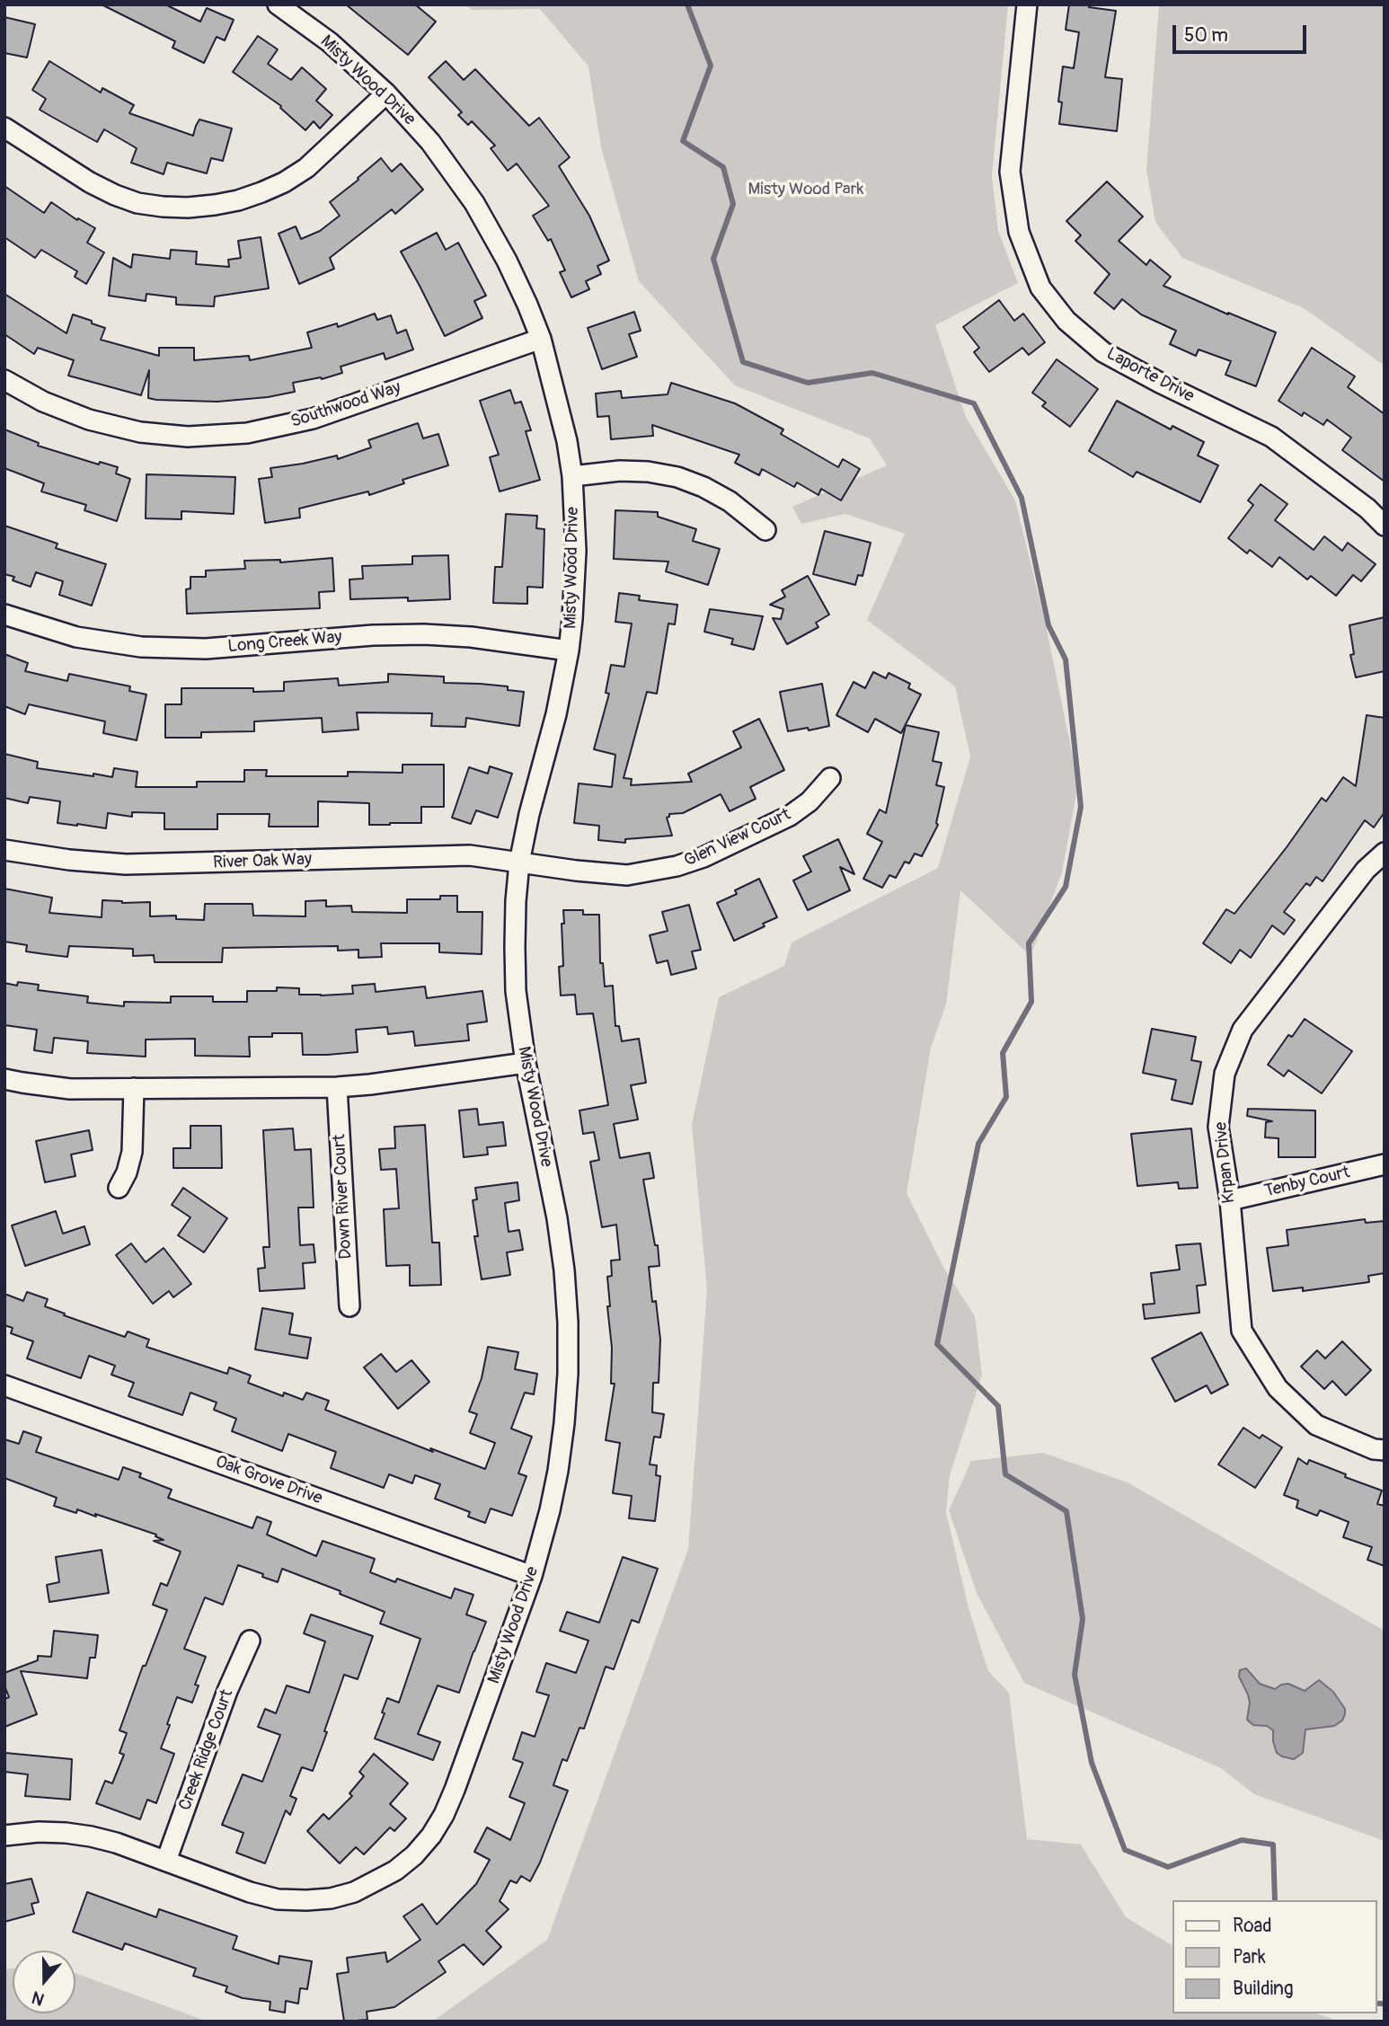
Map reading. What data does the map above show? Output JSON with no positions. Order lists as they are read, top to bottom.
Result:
{
  "streets": {
    "street": [
      "Misty Wood Drive",
      "Laporte Drive",
      "Southwood Way",
      "Long Creek Way",
      "Glen View Court",
      "River Oak Way",
      "Krpan Drive",
      "Tenby Court",
      "Down River Court",
      "Oak Grove Drive",
      "Creek Ridge Court"
    ]
  },
  "crossings": [
    ["Misty Wood Drive", "Southwood Way"],
    ["Misty Wood Drive", "Long Creek Way"],
    ["Misty Wood Drive", "Glen View Court"],
    ["Misty Wood Drive", "River Oak Way"],
    ["Misty Wood Drive", "Oak Grove Drive"],
    ["Misty Wood Drive", "Creek Ridge Court"],
    ["Glen View Court", "River Oak Way"],
    ["Krpan Drive", "Tenby Court"]
  ],
  "parks": ["Misty Wood Park"],
  "legend": ["Road", "Park", "Building"],
  "scale_bar": "50 m",
  "north": "bottom"
}
